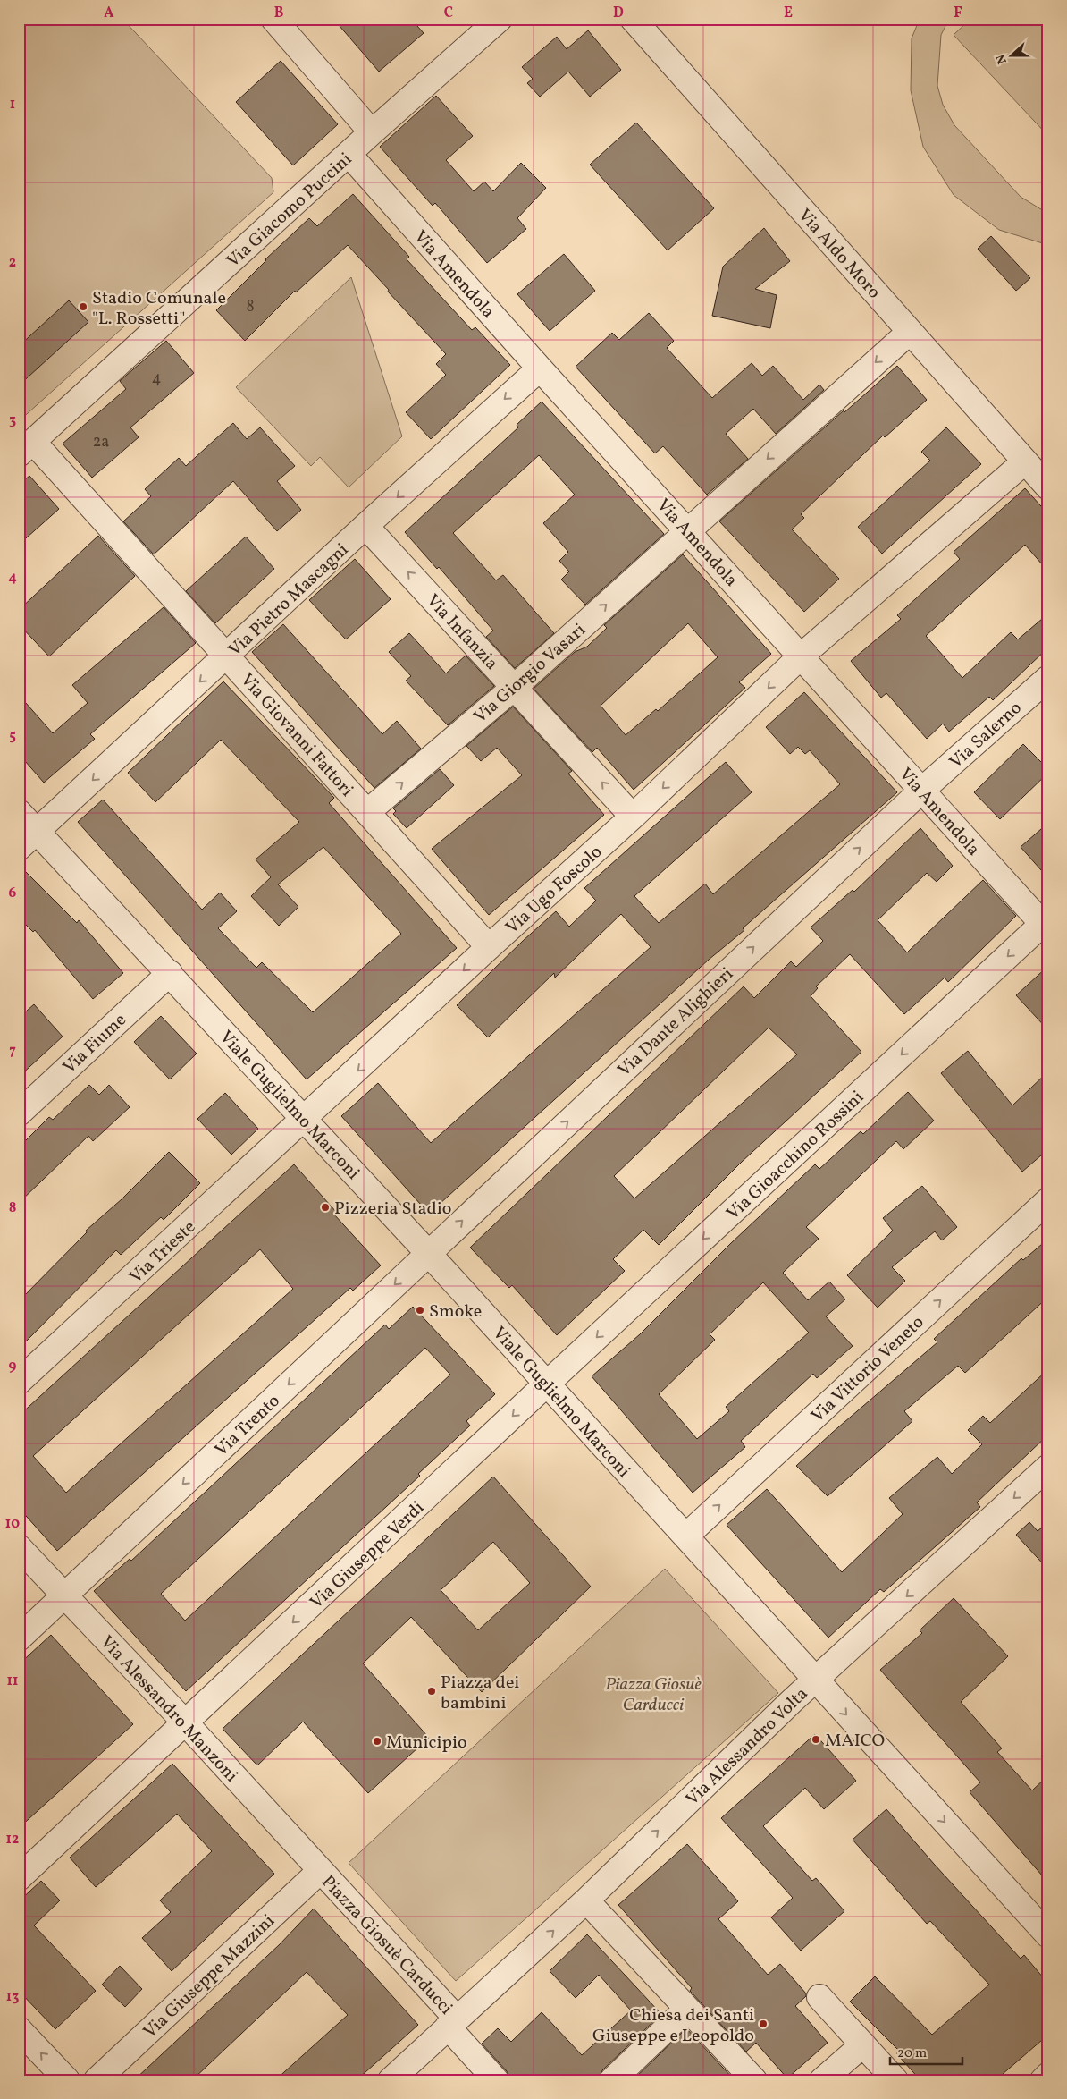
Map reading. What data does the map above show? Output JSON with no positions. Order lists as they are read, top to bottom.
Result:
{
  "streets": {
    "street": [
      "Via Giacomo Puccini",
      "Via Aldo Moro",
      "Via Amendola",
      "Via Pietro Mascagni",
      "Via Infanzia",
      "Via Giorgio Vasari",
      "Via Giovanni Fattori",
      "Via Salerno",
      "Via Ugo Foscolo",
      "Via Dante Alighieri",
      "Via Fiume",
      "Viale Guglielmo Marconi",
      "Via Gioacchino Rossini",
      "Via Trieste",
      "Via Vittorio Veneto",
      "Via Trento",
      "Via Giuseppe Verdi",
      "Via Alessandro Manzoni",
      "Via Alessandro Volta",
      "Piazza Giosuè Carducci",
      "Via Giuseppe Mazzini"
    ]
  },
  "crossings": [
    ["Via Giacomo Puccini", "Via Amendola"],
    ["Via Giacomo Puccini", "Via Giovanni Fattori"],
    ["Via Aldo Moro", "Via Giorgio Vasari"],
    ["Via Aldo Moro", "Via Ugo Foscolo"],
    ["Via Amendola", "Via Pietro Mascagni"],
    ["Via Amendola", "Via Giorgio Vasari"],
    ["Via Amendola", "Via Salerno"],
    ["Via Amendola", "Via Ugo Foscolo"],
    ["Via Amendola", "Via Dante Alighieri"],
    ["Via Amendola", "Via Gioacchino Rossini"],
    ["Via Pietro Mascagni", "Via Infanzia"],
    ["Via Pietro Mascagni", "Via Giovanni Fattori"],
    ["Via Pietro Mascagni", "Viale Guglielmo Marconi"],
    ["Via Infanzia", "Via Giorgio Vasari"],
    ["Via Infanzia", "Via Ugo Foscolo"],
    ["Via Giorgio Vasari", "Via Giovanni Fattori"],
    ["Via Giovanni Fattori", "Via Ugo Foscolo"],
    ["Via Salerno", "Via Dante Alighieri"],
    ["Via Ugo Foscolo", "Viale Guglielmo Marconi"],
    ["Via Ugo Foscolo", "Via Trieste"],
    ["Via Dante Alighieri", "Viale Guglielmo Marconi"],
    ["Via Dante Alighieri", "Via Trento"],
    ["Via Fiume", "Viale Guglielmo Marconi"],
    ["Viale Guglielmo Marconi", "Via Gioacchino Rossini"],
    ["Viale Guglielmo Marconi", "Via Trieste"],
    ["Viale Guglielmo Marconi", "Via Vittorio Veneto"],
    ["Viale Guglielmo Marconi", "Via Trento"],
    ["Viale Guglielmo Marconi", "Via Giuseppe Verdi"],
    ["Viale Guglielmo Marconi", "Via Alessandro Volta"],
    ["Via Gioacchino Rossini", "Via Giuseppe Verdi"],
    ["Via Trento", "Via Alessandro Manzoni"],
    ["Via Giuseppe Verdi", "Via Alessandro Manzoni"],
    ["Via Alessandro Manzoni", "Piazza Giosuè Carducci"],
    ["Via Alessandro Manzoni", "Via Giuseppe Mazzini"],
    ["Via Alessandro Volta", "Piazza Giosuè Carducci"],
    ["Piazza Giosuè Carducci", "Via Giuseppe Mazzini"]
  ],
  "one_way": [
    "Via Pietro Mascagni",
    "Via Infanzia",
    "Via Ugo Foscolo",
    "Via Dante Alighieri",
    "Via Gioacchino Rossini",
    "Via Vittorio Veneto",
    "Via Trento",
    "Via Giuseppe Verdi"
  ],
  "parks": ["Piazza Giosuè Carducci"],
  "places": [
    "Stadio Comunale \"L. Rossetti\"",
    "Pizzeria Stadio",
    "Smoke",
    "Piazza dei bambini",
    "MAICO",
    "Municipio",
    "Chiesa dei Santi Giuseppe e Leopoldo"
  ],
  "house_numbers": ["8", "4", "2a"],
  "scale_bar": "20 m",
  "north": "left",
  "grid": {
    "columns": [
      "A",
      "B",
      "C",
      "D",
      "E",
      "F"
    ],
    "rows": [
      "1",
      "2",
      "3",
      "4",
      "5",
      "6",
      "7",
      "8",
      "9",
      "10",
      "11",
      "12",
      "13"
    ]
  }
}
